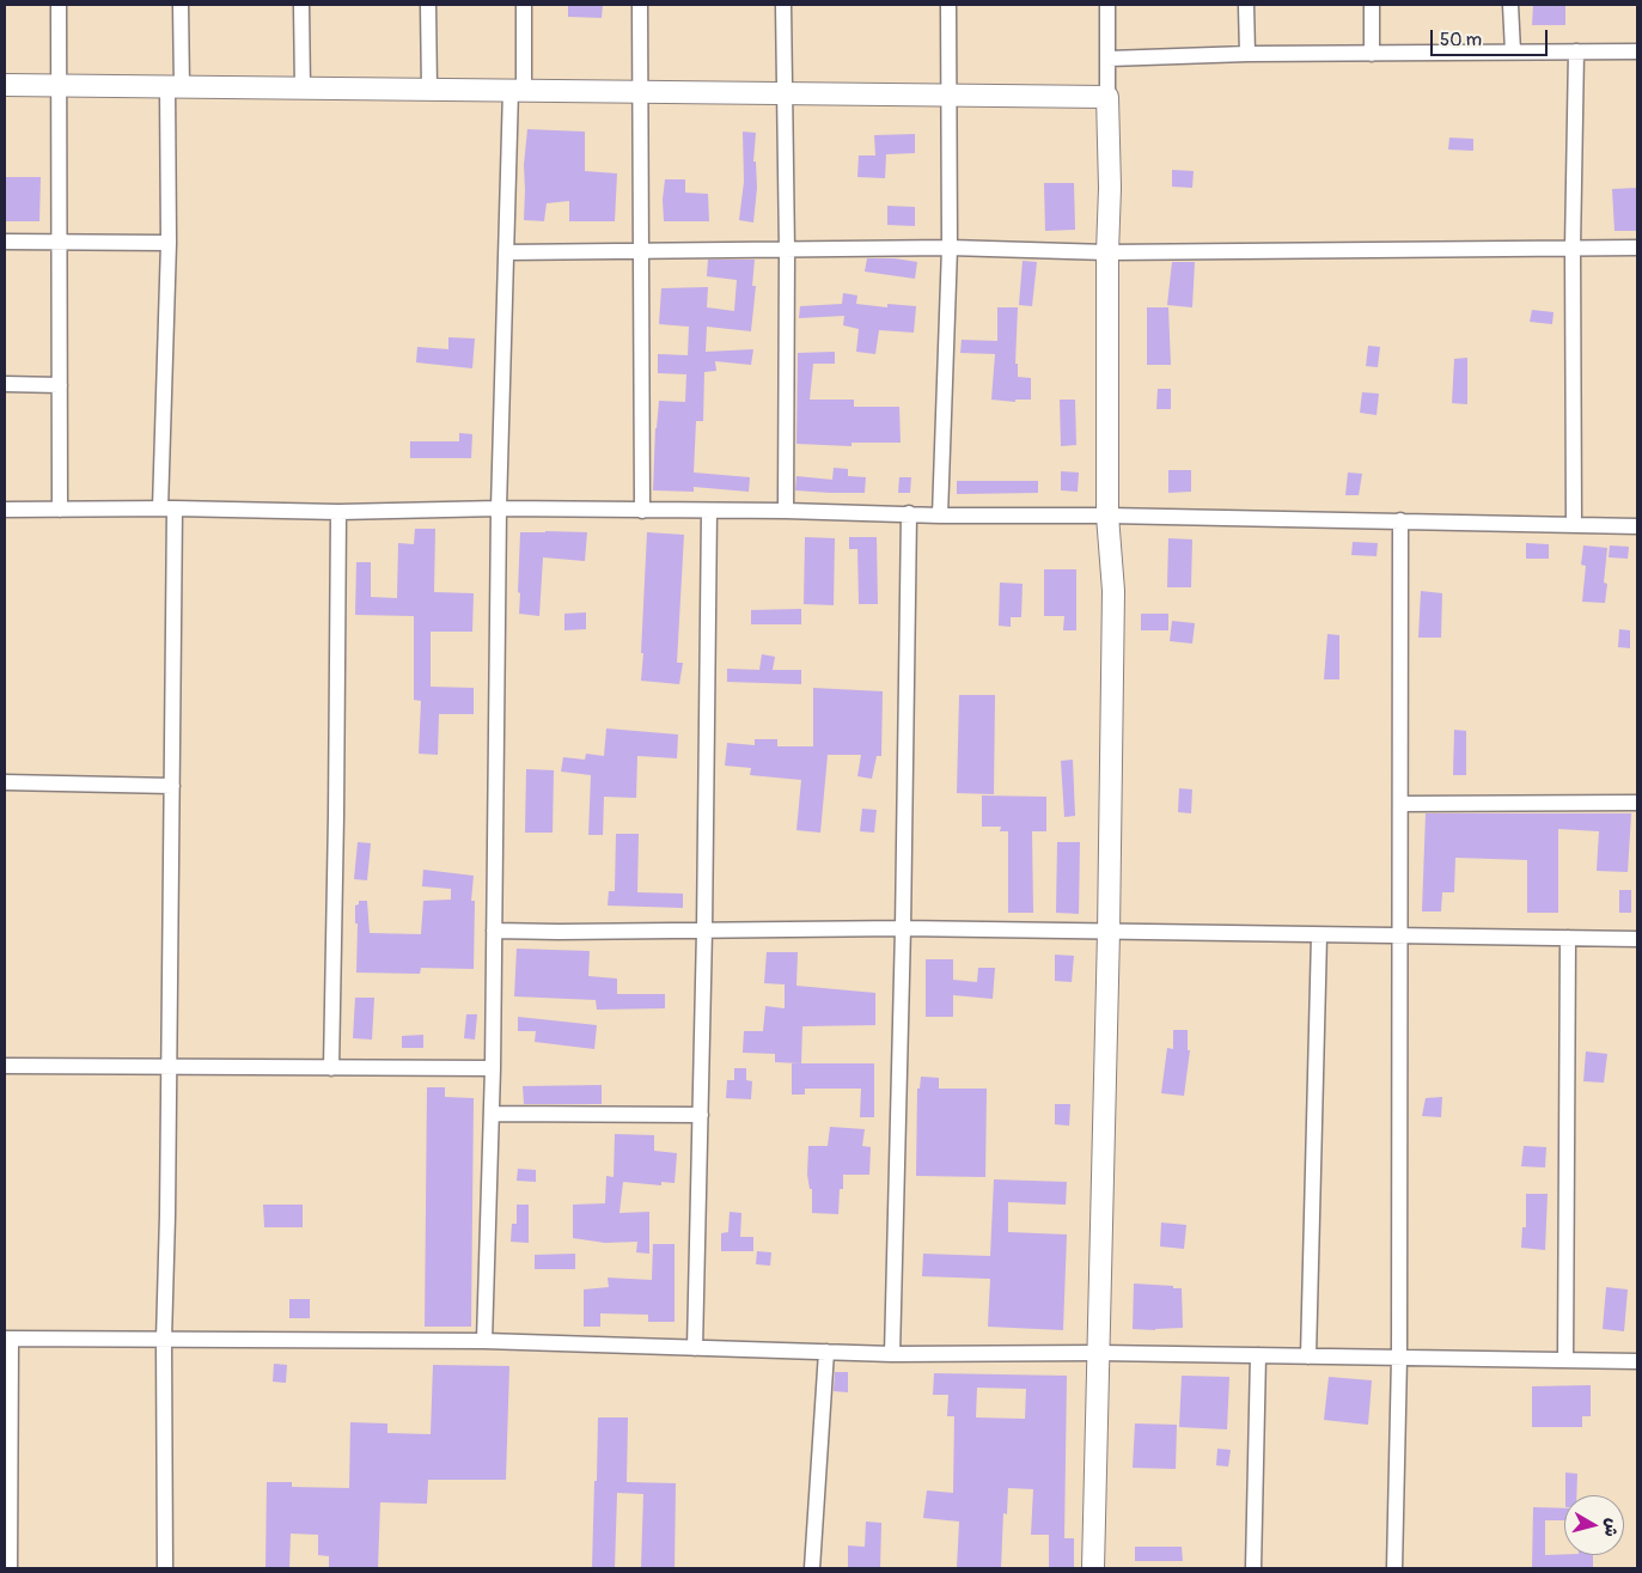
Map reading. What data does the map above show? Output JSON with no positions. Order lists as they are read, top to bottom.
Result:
{
  "scale_bar": "50 m",
  "north": "right"
}
